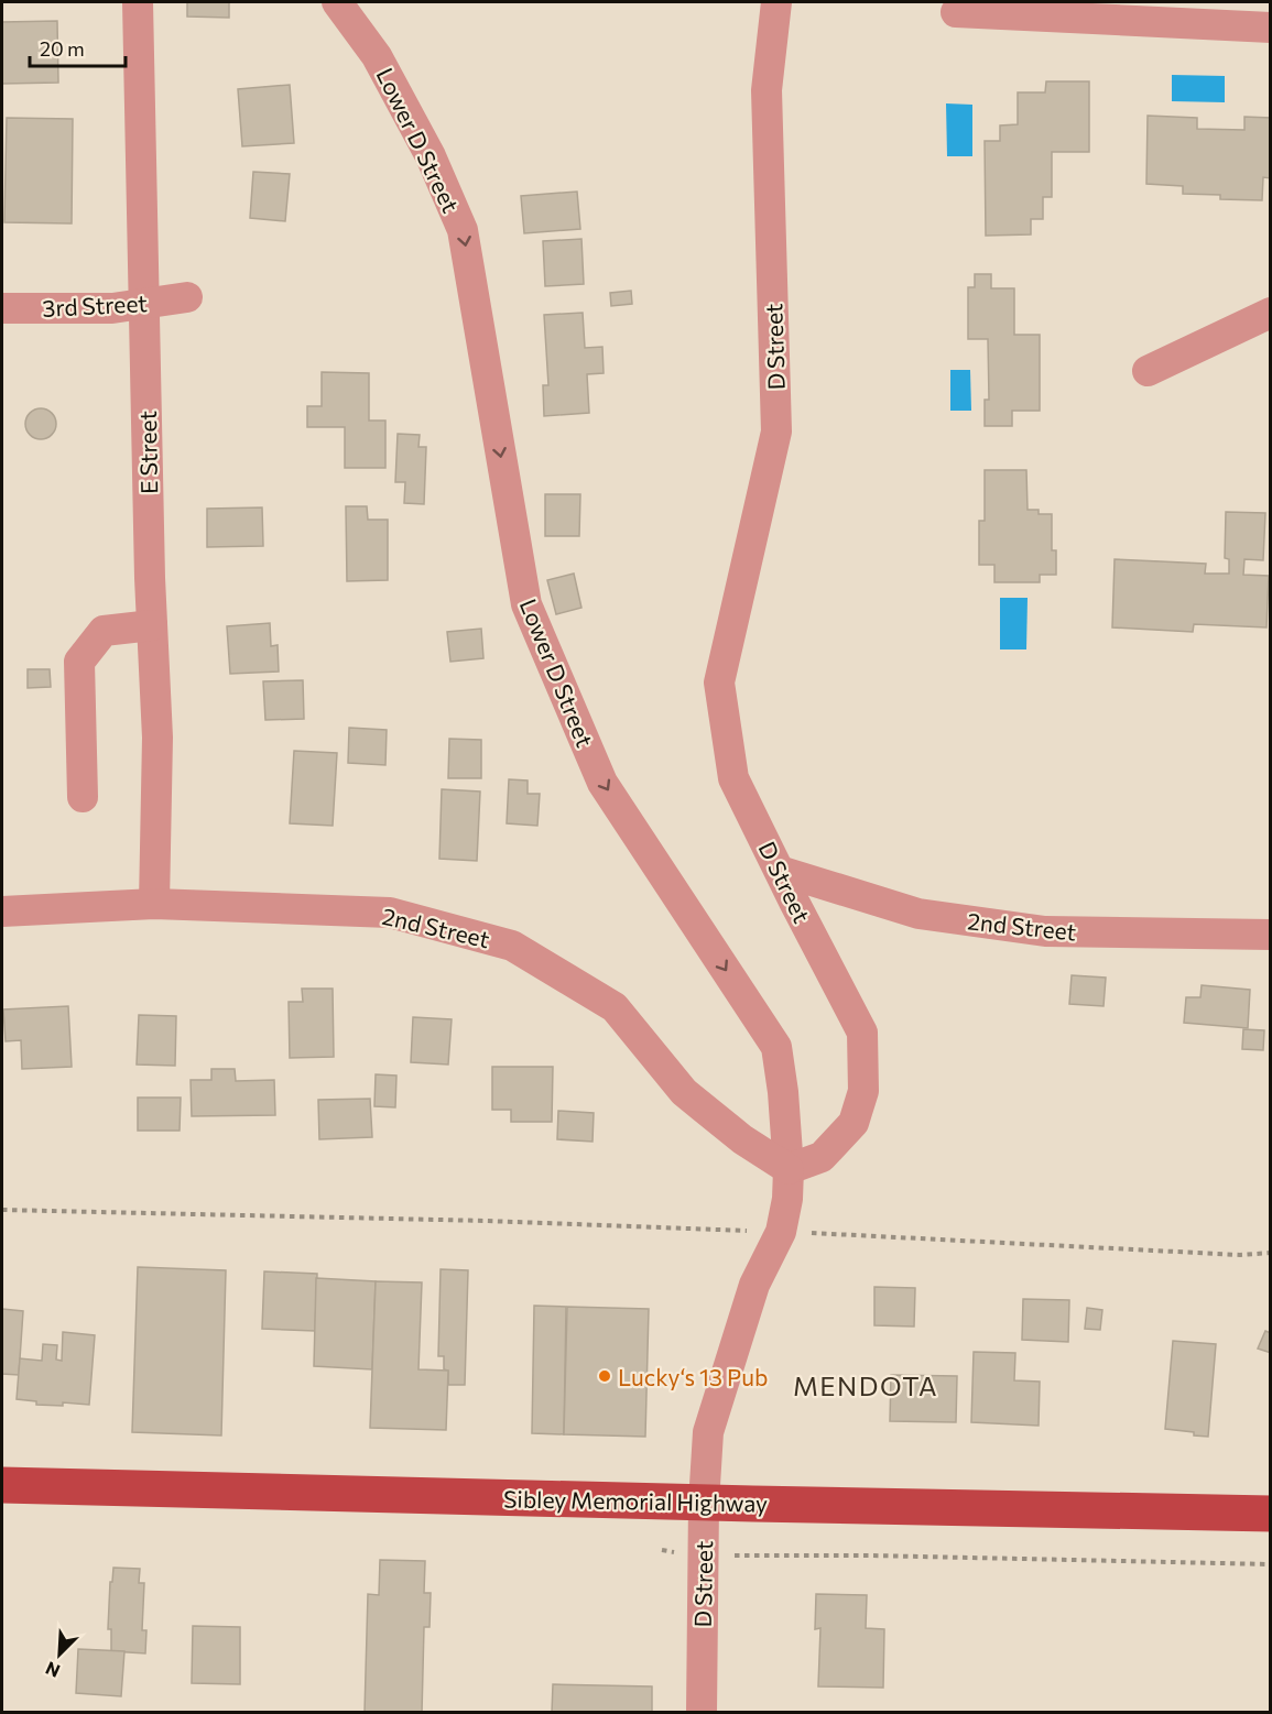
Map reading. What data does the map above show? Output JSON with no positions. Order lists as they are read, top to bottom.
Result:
{
  "streets": {
    "main road": ["Sibley Memorial Highway"],
    "street": [
      "Lower D Street",
      "3rd Street",
      "D Street",
      "E Street",
      "2nd Street"
    ]
  },
  "crossings": [
    ["Lower D Street", "D Street"],
    ["Lower D Street", "2nd Street"],
    ["3rd Street", "E Street"],
    ["D Street", "2nd Street"],
    ["D Street", "Sibley Memorial Highway"],
    ["E Street", "2nd Street"]
  ],
  "one_way": ["Lower D Street"],
  "districts": ["MENDOTA"],
  "places": ["Lucky‘s 13 Pub"],
  "scale_bar": "20 m",
  "north": "bottom left"
}
